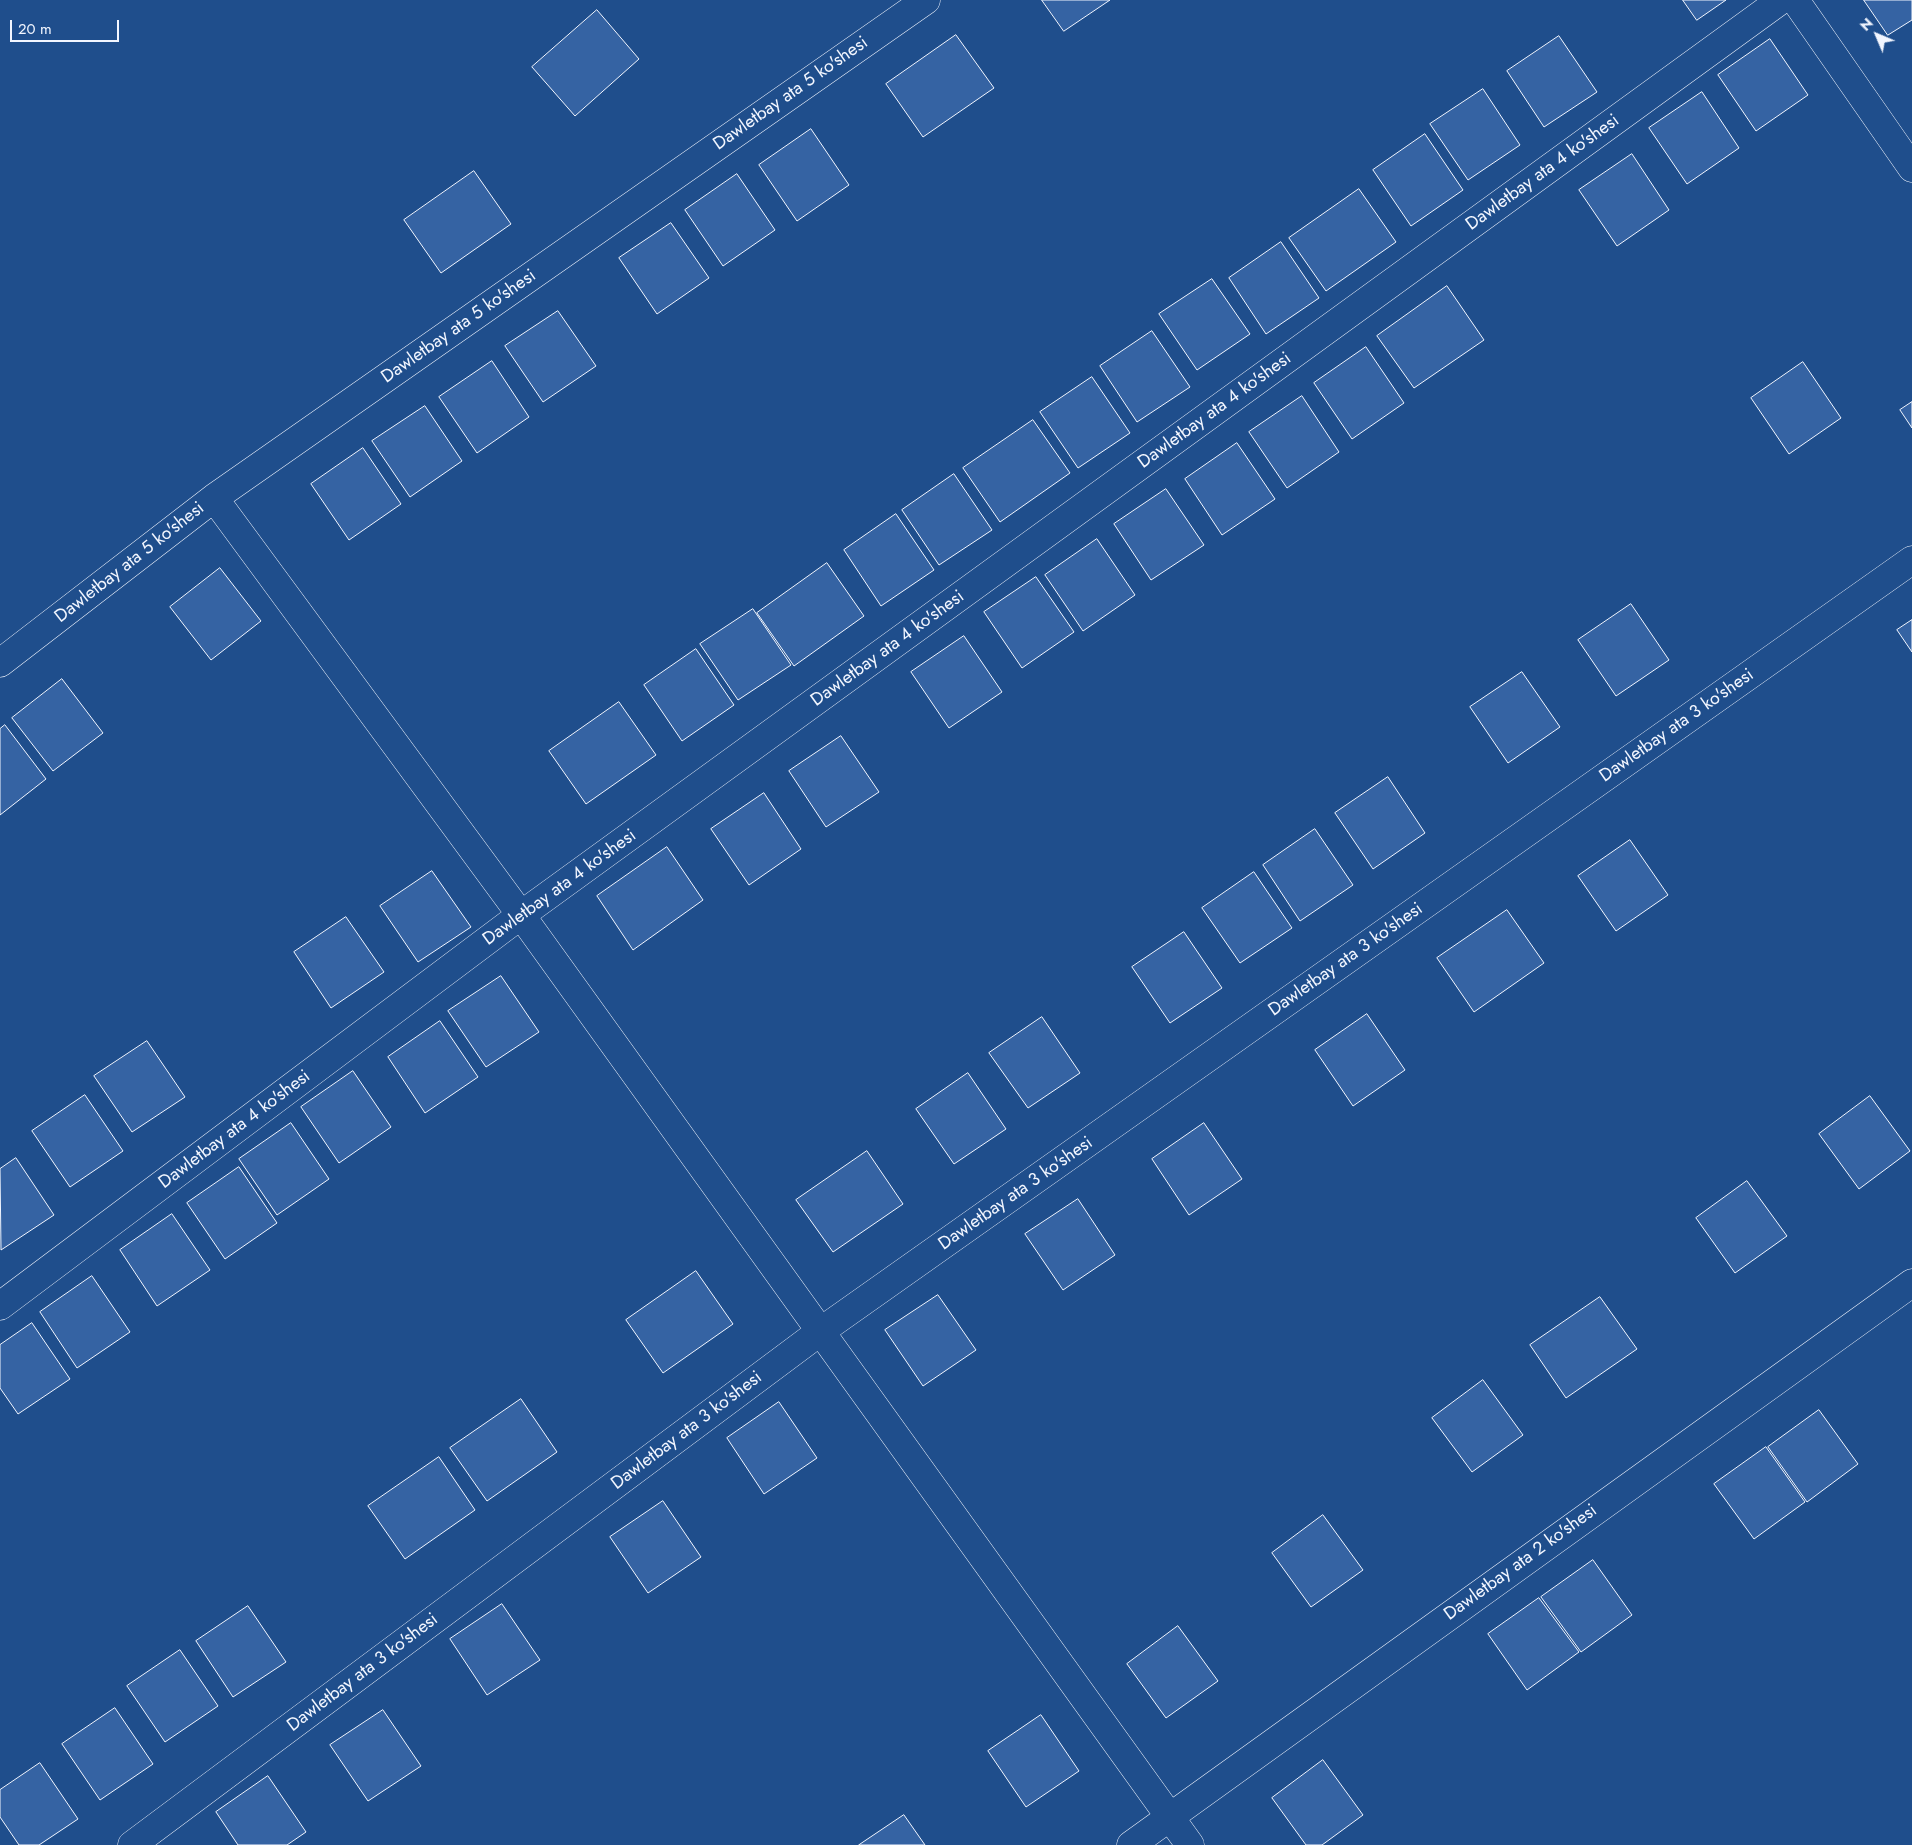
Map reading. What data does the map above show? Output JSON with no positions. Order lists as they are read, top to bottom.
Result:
{
  "streets": {
    "street": [
      "Dawletbay ata 5 ko'shesi",
      "Dawletbay ata 4 ko'shesi",
      "Dawletbay ata 3 ko'shesi",
      "Dawletbay ata 2 ko'shesi"
    ]
  },
  "scale_bar": "20 m",
  "north": "top left"
}
